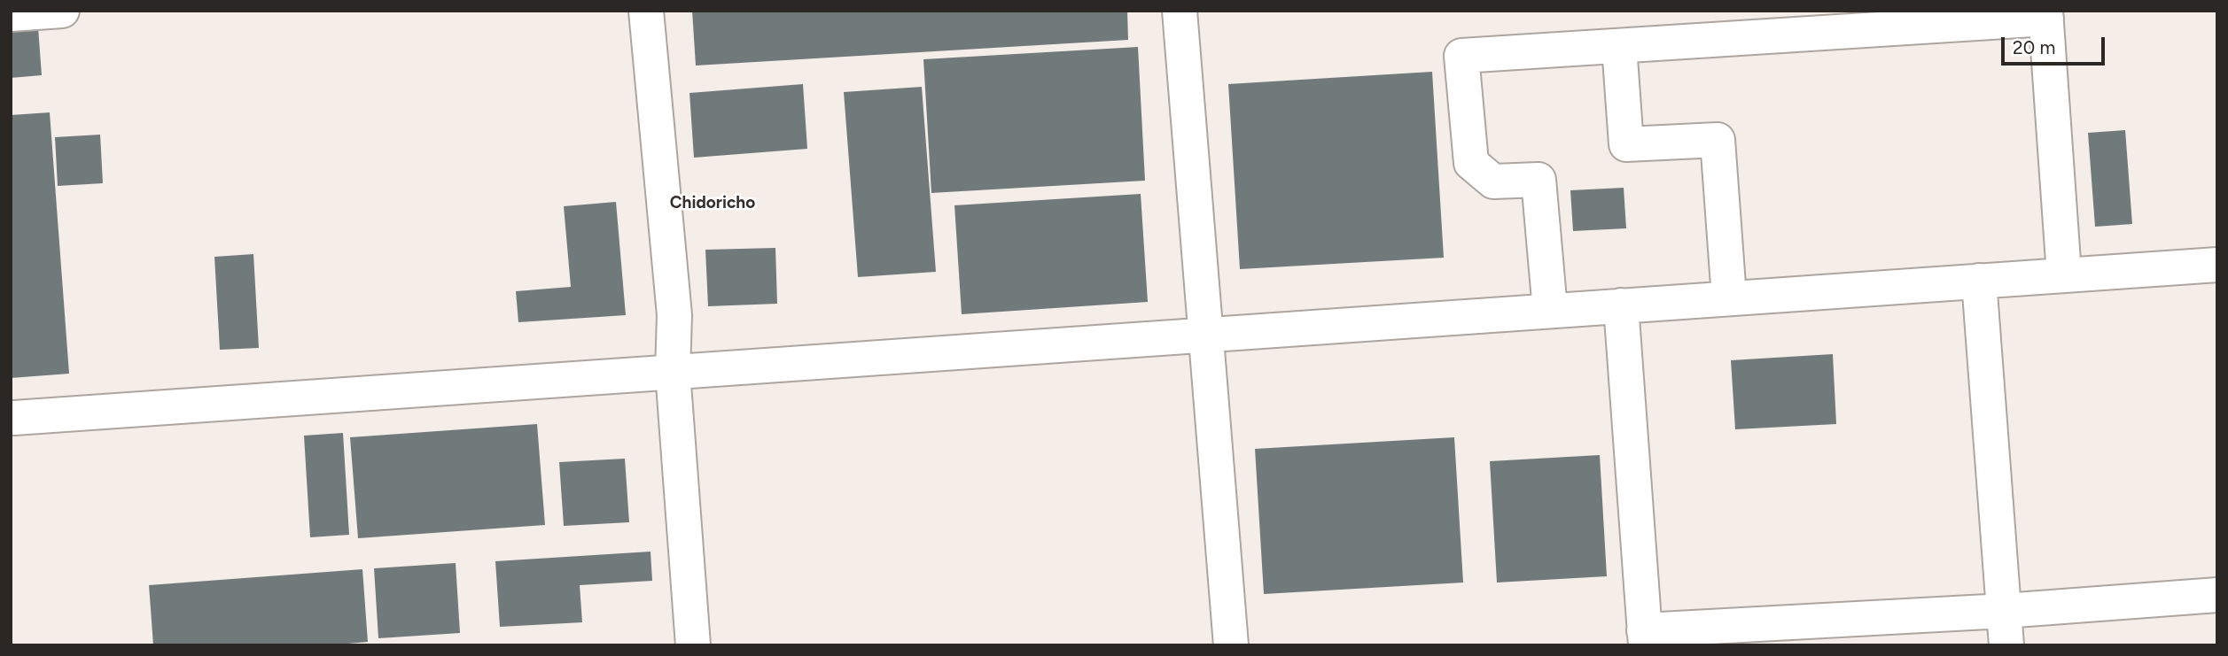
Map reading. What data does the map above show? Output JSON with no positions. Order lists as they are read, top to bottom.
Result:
{
  "districts": ["Chidoricho"],
  "scale_bar": "20 m"
}
